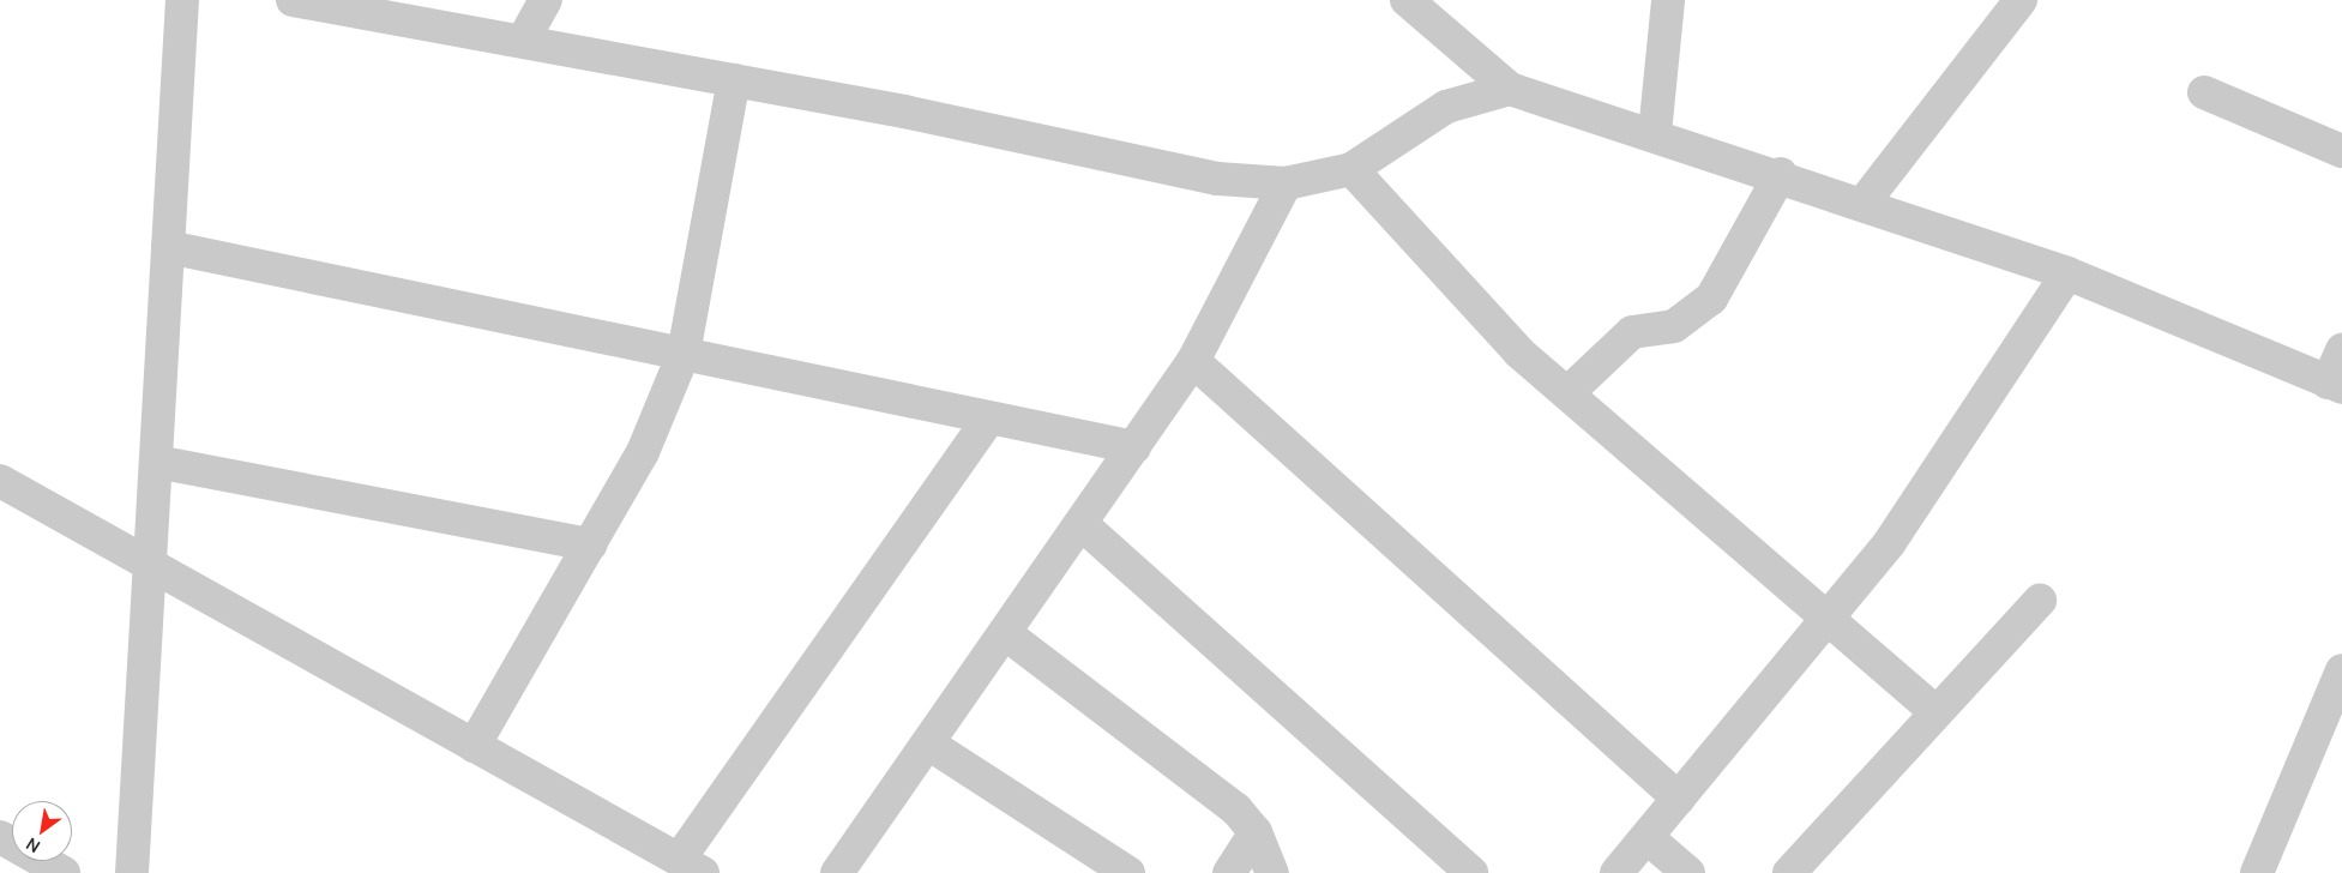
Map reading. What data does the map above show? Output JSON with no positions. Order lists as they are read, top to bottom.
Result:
{
  "north": "bottom left"
}
